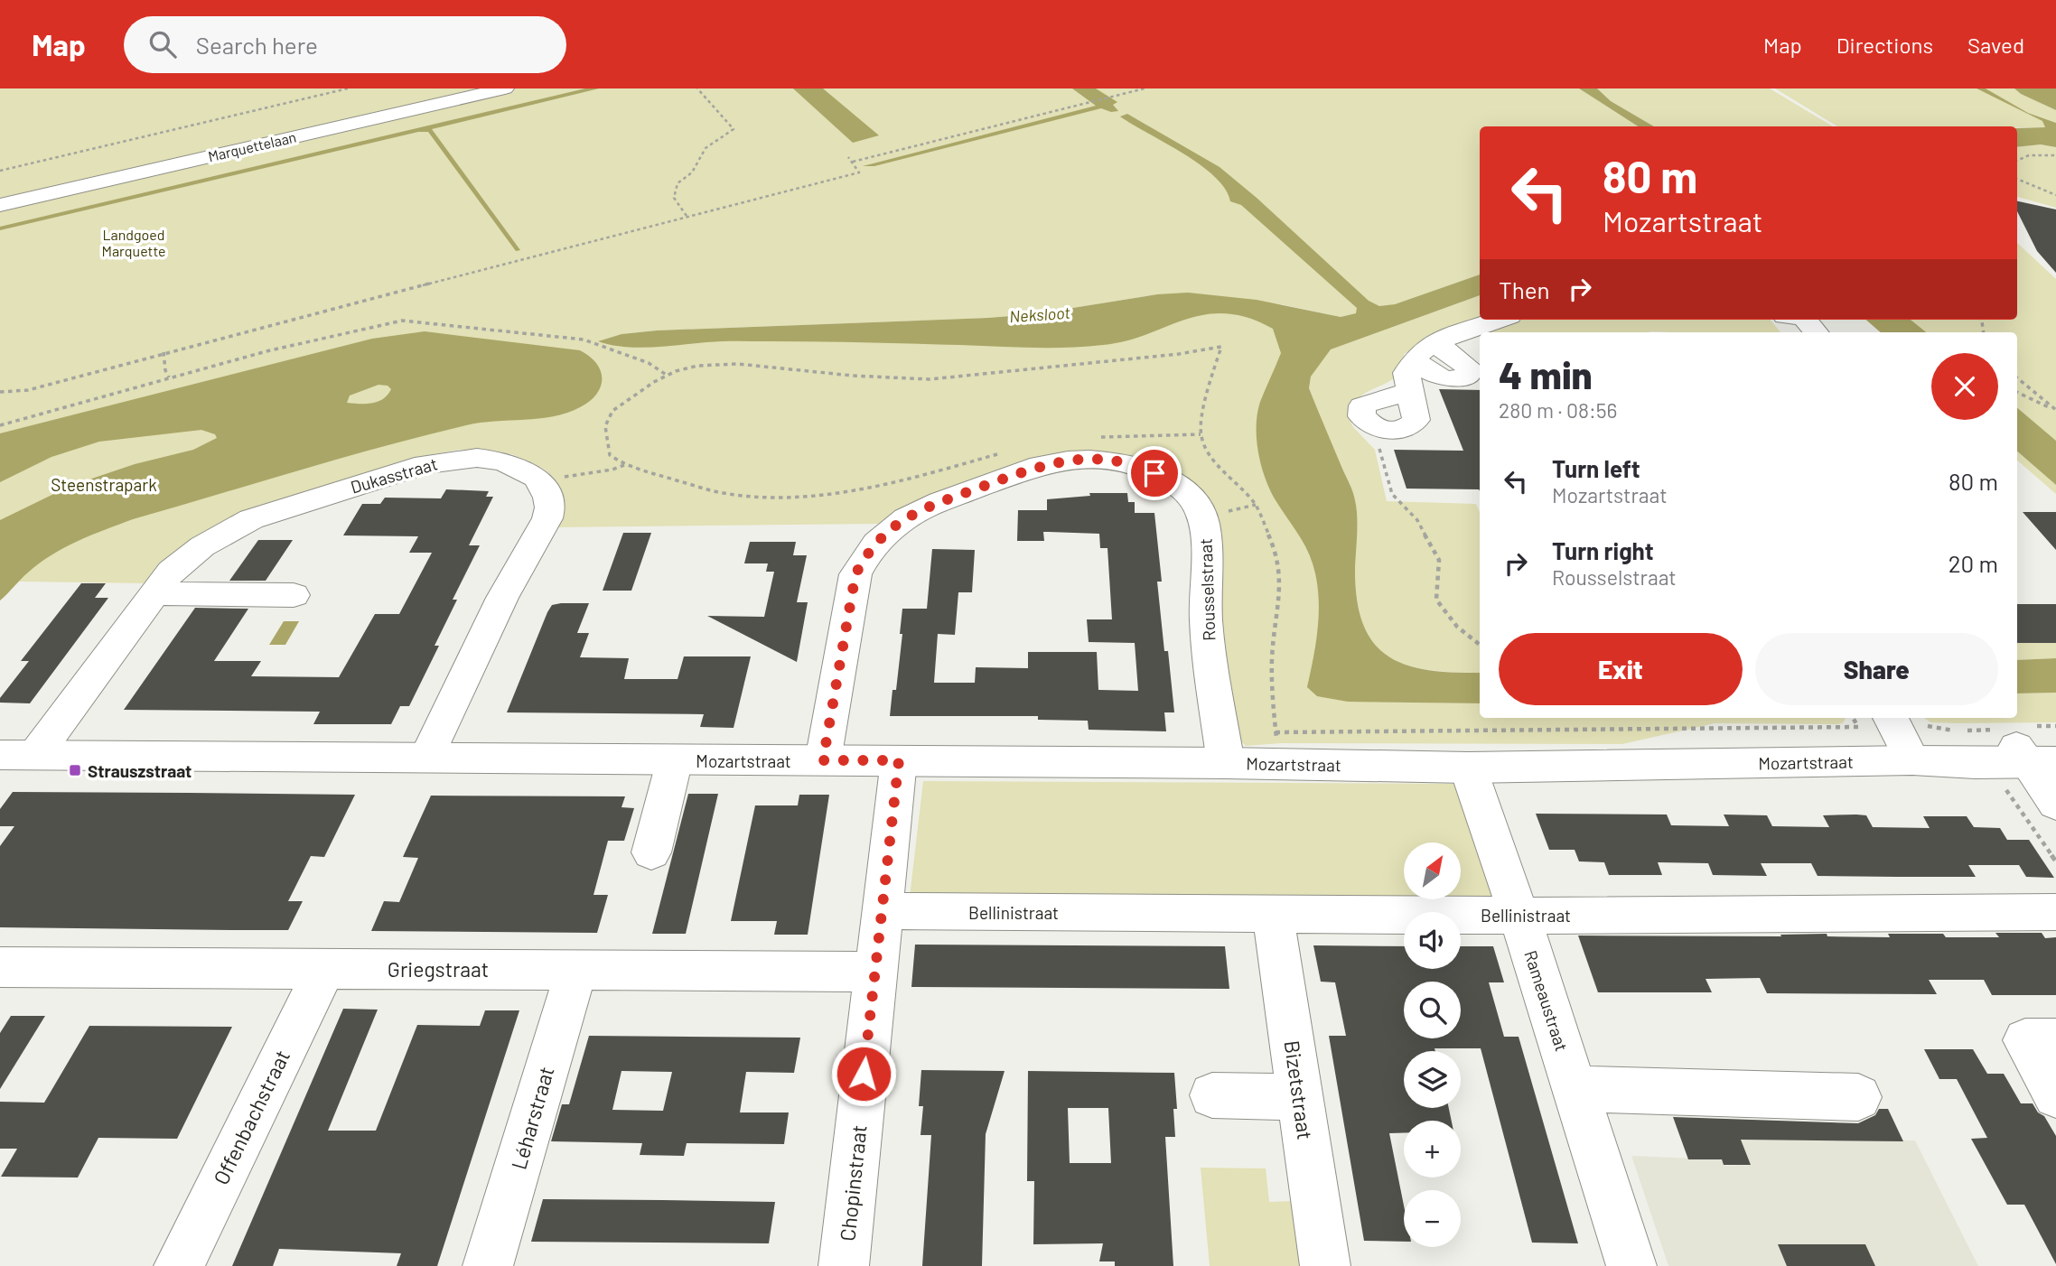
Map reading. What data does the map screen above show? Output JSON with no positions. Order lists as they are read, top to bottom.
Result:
{
  "streets": {
    "street": [
      "Marquettelaan",
      "Dukasstraat",
      "Rousselstraat",
      "Mozartstraat",
      "Bellinistraat",
      "Griegstraat",
      "Rameaustraat",
      "Bizetstraat",
      "Offenbachstraat",
      "Léharstraat",
      "Chopinstraat"
    ]
  },
  "crossings": [
    ["Dukasstraat", "Mozartstraat"],
    ["Rousselstraat", "Mozartstraat"],
    ["Mozartstraat", "Rameaustraat"],
    ["Mozartstraat", "Chopinstraat"],
    ["Bellinistraat", "Rameaustraat"],
    ["Bellinistraat", "Bizetstraat"],
    ["Bellinistraat", "Chopinstraat"],
    ["Griegstraat", "Offenbachstraat"],
    ["Griegstraat", "Léharstraat"],
    ["Griegstraat", "Chopinstraat"]
  ],
  "water": ["Neksloot"],
  "parks": ["Landgoed Marquette", "Steenstrapark"],
  "places": {
    "transit": ["Strauszstraat"]
  },
  "north": "top right",
  "page": {
    "header": "Map",
    "search": "Search here",
    "nav": ["Map", "Directions", "Saved"],
    "turn": ["80 m", "Mozartstraat"],
    "then": "Then",
    "heading": ["4 min", "280 m · 08:56"],
    "list": [
      {
        "name": "Turn left",
        "note": "Mozartstraat",
        "value": "80 m"
      },
      {
        "name": "Turn right",
        "note": "Rousselstraat",
        "value": "20 m"
      }
    ],
    "buttons": ["Exit", "Share"],
    "map_buttons": ["+", "−"]
  }
}
